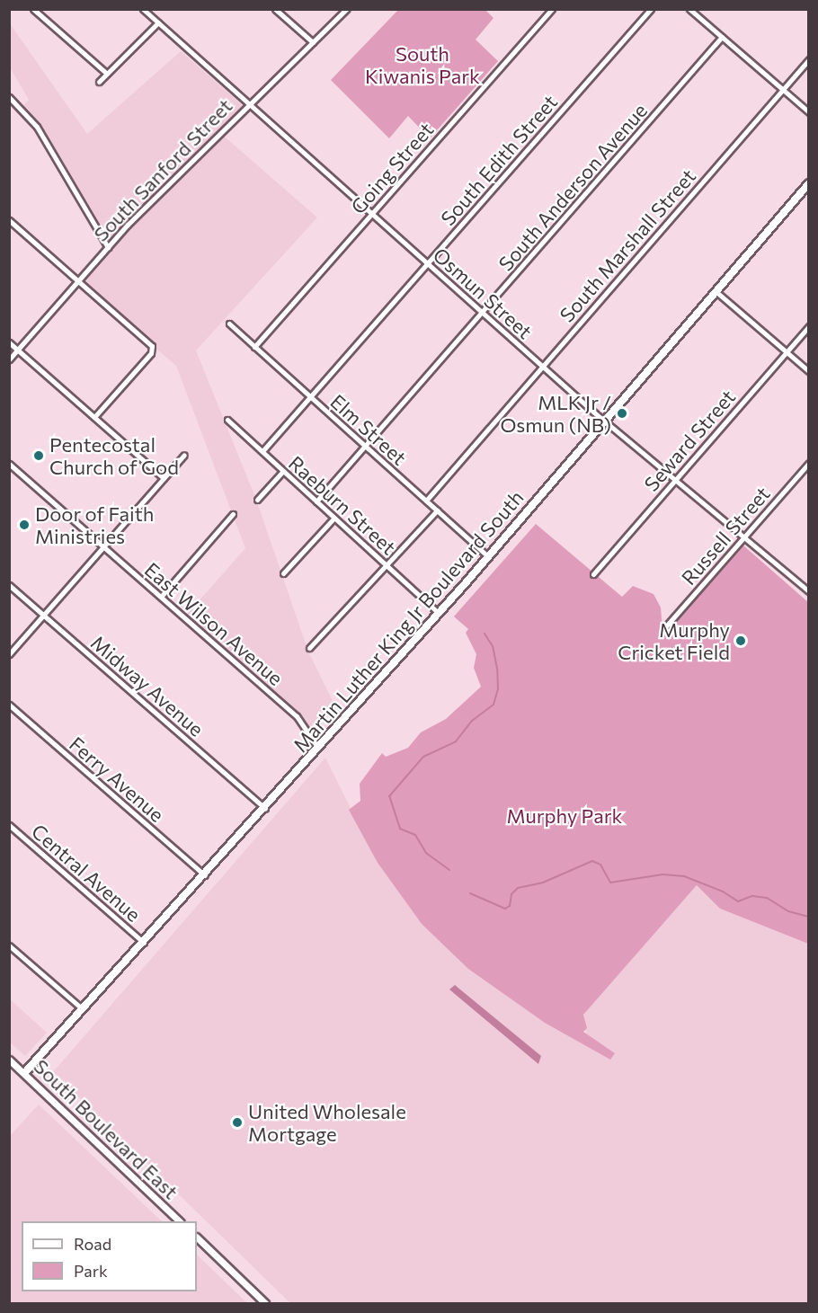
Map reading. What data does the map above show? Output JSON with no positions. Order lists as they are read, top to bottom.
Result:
{
  "streets": {
    "main road": ["Martin Luther King Jr Boulevard South"],
    "street": [
      "South Edith Street",
      "Going Street",
      "South Sanford Street",
      "South Anderson Avenue",
      "South Marshall Street",
      "Osmun Street",
      "Elm Street",
      "Seward Street",
      "Raeburn Street",
      "Russell Street",
      "East Wilson Avenue",
      "Midway Avenue",
      "Ferry Avenue",
      "Central Avenue",
      "South Boulevard East"
    ]
  },
  "crossings": [
    ["South Edith Street", "Osmun Street"],
    ["South Edith Street", "Elm Street"],
    ["South Edith Street", "Raeburn Street"],
    ["Going Street", "Osmun Street"],
    ["Going Street", "Elm Street"],
    ["South Sanford Street", "Osmun Street"],
    ["South Anderson Avenue", "Osmun Street"],
    ["South Anderson Avenue", "Elm Street"],
    ["South Anderson Avenue", "Raeburn Street"],
    ["South Marshall Street", "Osmun Street"],
    ["South Marshall Street", "Elm Street"],
    ["Osmun Street", "Seward Street"],
    ["Osmun Street", "Russell Street"],
    ["Osmun Street", "Martin Luther King Jr Boulevard South"],
    ["Elm Street", "Martin Luther King Jr Boulevard South"],
    ["Raeburn Street", "Martin Luther King Jr Boulevard South"],
    ["Martin Luther King Jr Boulevard South", "East Wilson Avenue"],
    ["Martin Luther King Jr Boulevard South", "Midway Avenue"],
    ["Martin Luther King Jr Boulevard South", "Ferry Avenue"],
    ["Martin Luther King Jr Boulevard South", "Central Avenue"],
    ["Martin Luther King Jr Boulevard South", "South Boulevard East"]
  ],
  "parks": ["South Kiwanis Park", "Murphy Park"],
  "places": [
    "MLK Jr / Osmun (NB)",
    "Pentecostal Church of God",
    "Door of Faith Ministries",
    "Murphy Cricket Field",
    "United Wholesale Mortgage"
  ],
  "legend": ["Road", "Park"]
}
